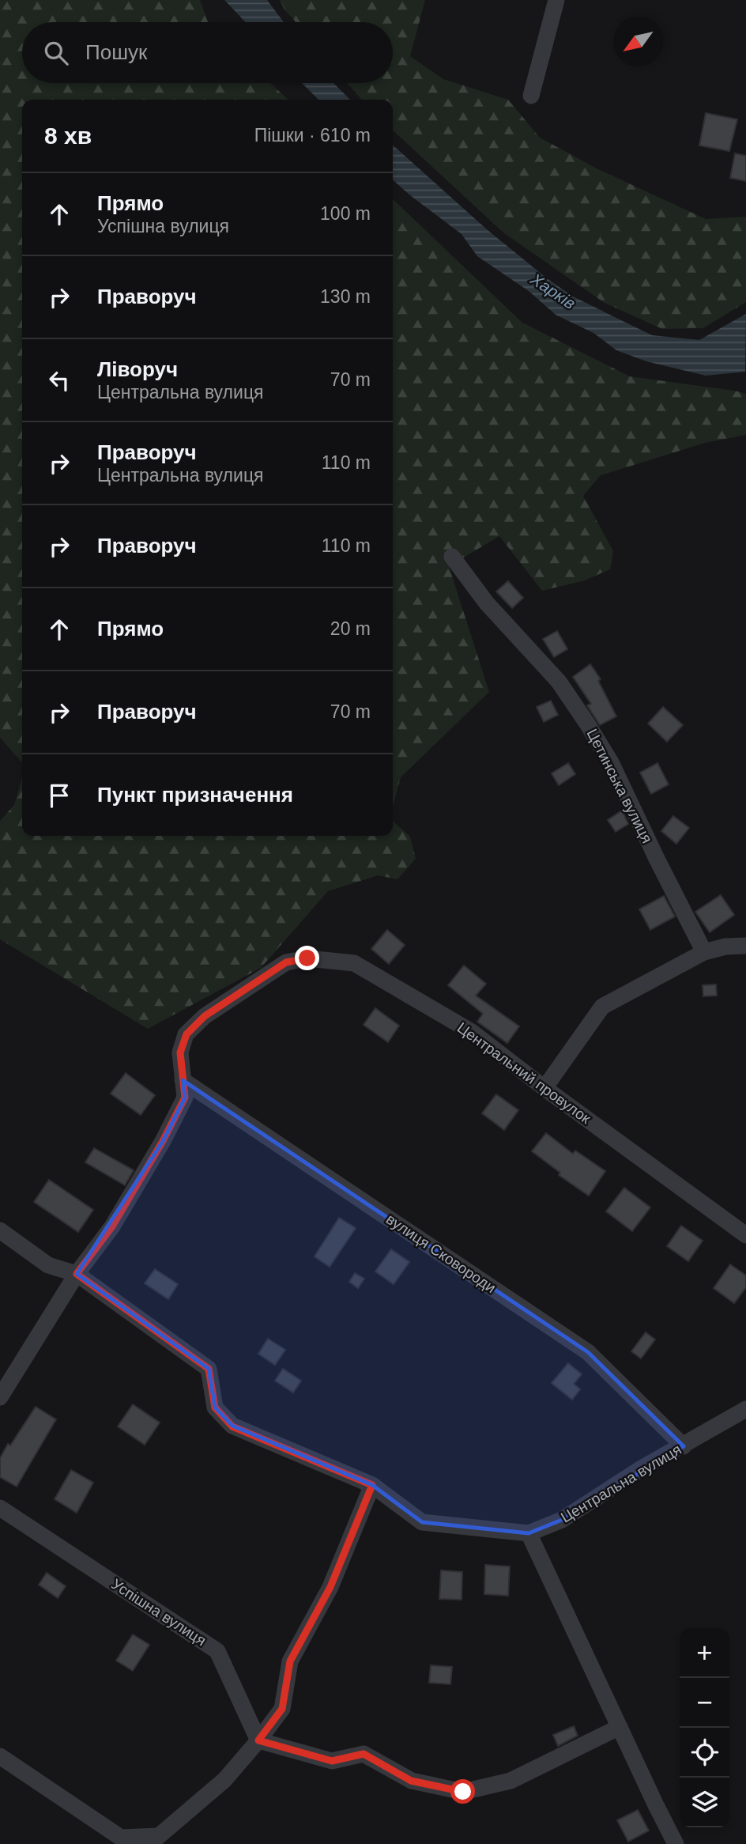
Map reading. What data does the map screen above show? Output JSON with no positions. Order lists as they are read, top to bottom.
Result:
{
  "streets": {
    "street": [
      "Цетинська вулиця",
      "Центральний провулок",
      "вулиця Сковороди",
      "Центральна вулиця",
      "Успішна вулиця"
    ]
  },
  "crossings": [
    ["Центральний провулок", "вулиця Сковороди"],
    ["Центральний провулок", "Центральна вулиця"],
    ["вулиця Сковороди", "Центральна вулиця"]
  ],
  "water": ["Харків"],
  "north": "bottom left",
  "page": {
    "search": "Пошук",
    "heading": ["8 хв", "Пішки · 610 m"],
    "list": [
      ["Прямо", "Успішна вулиця", "100 m"],
      ["Праворуч", "130 m"],
      ["Ліворуч", "Центральна вулиця", "70 m"],
      ["Праворуч", "Центральна вулиця", "110 m"],
      ["Праворуч", "110 m"],
      ["Прямо", "20 m"],
      ["Праворуч", "70 m"],
      "Пункт призначення"
    ],
    "map_buttons": ["+", "−"]
  }
}
